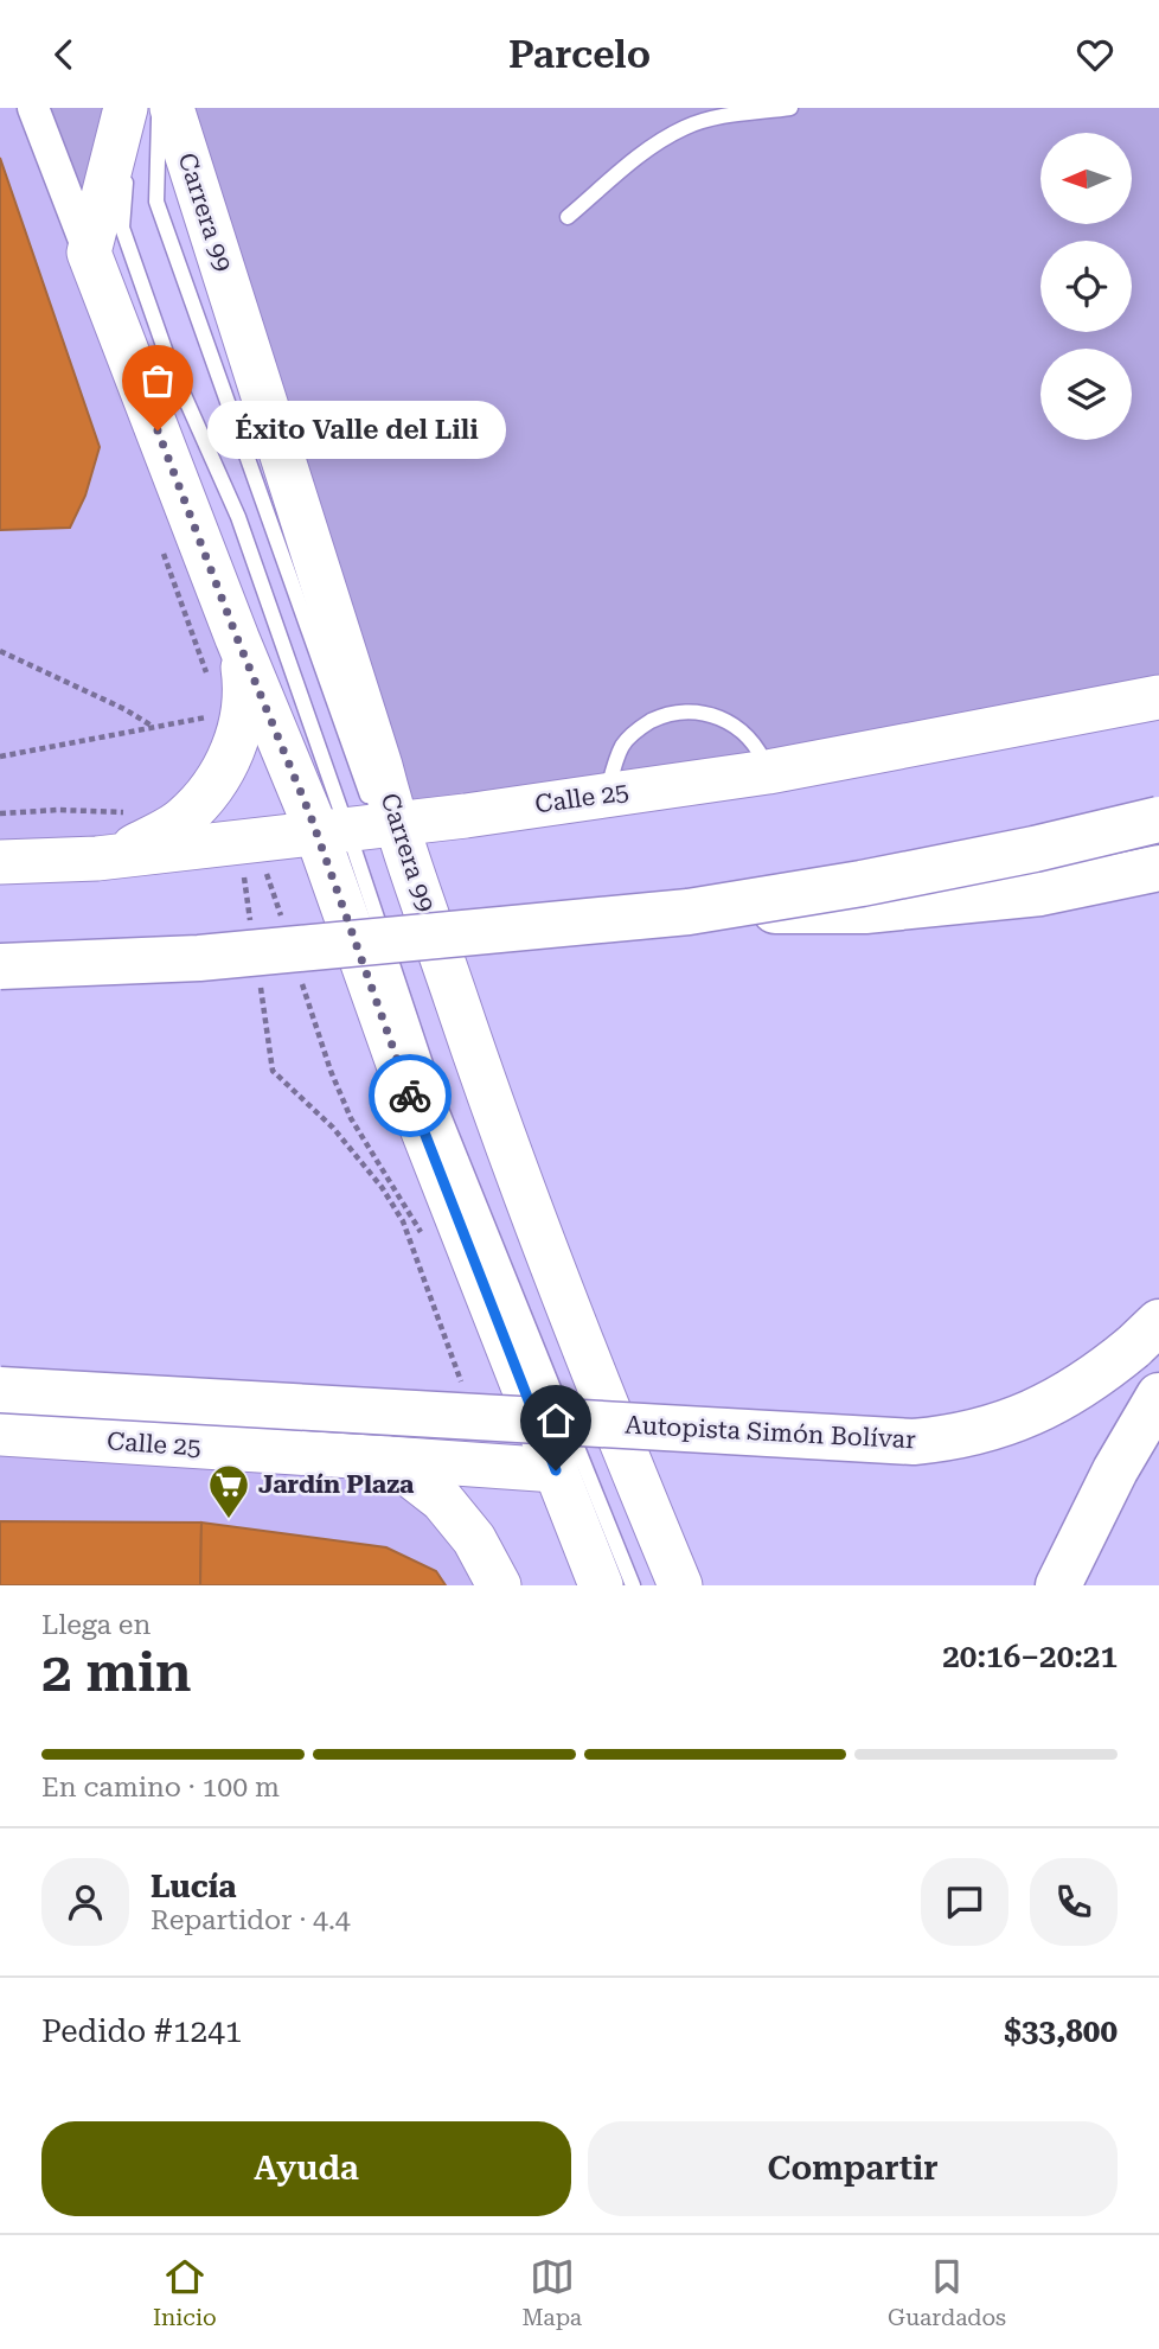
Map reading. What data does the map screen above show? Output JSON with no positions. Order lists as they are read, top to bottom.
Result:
{
  "streets": {
    "main road": ["Carrera 99", "Calle 25", "Autopista Simón Bolívar"]
  },
  "crossings": [
    ["Carrera 99", "Calle 25"]
  ],
  "places": {
    "other": ["Éxito Valle del Lili"],
    "supermarket": ["Jardín Plaza"]
  },
  "north": "left",
  "page": {
    "header": "Parcelo",
    "bubble": "Éxito Valle del Lili",
    "heading": ["2 min", "Llega en", "20:16–20:21"],
    "panel": [
      "Lucía",
      "Repartidor · 4.4",
      "Pedido #1241",
      "$33,800"
    ],
    "bar": "En camino · 100 m",
    "buttons": ["Ayuda", "Compartir"],
    "tabs": ["Inicio", "Mapa", "Guardados"]
  }
}
